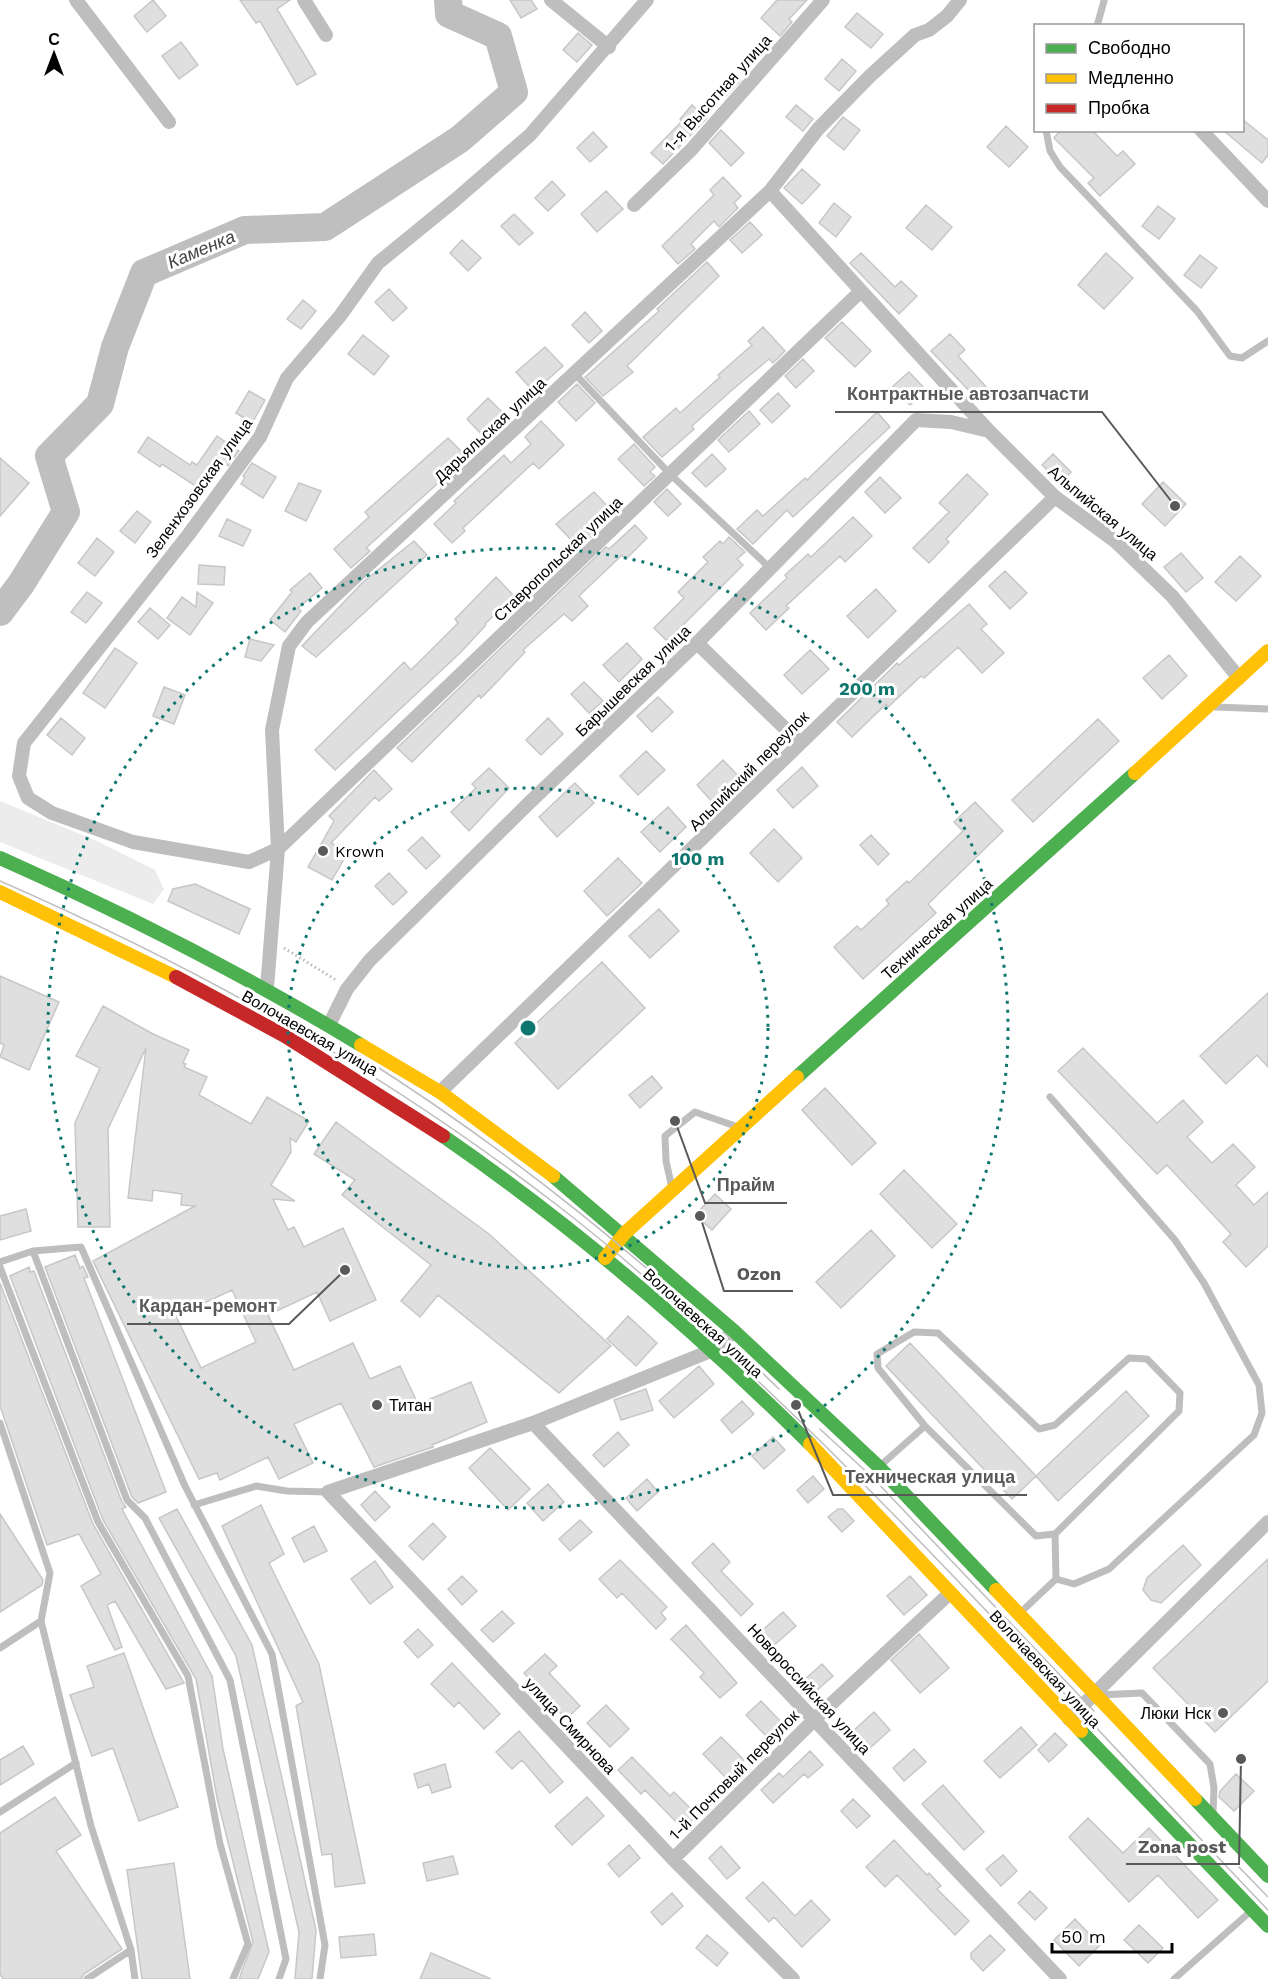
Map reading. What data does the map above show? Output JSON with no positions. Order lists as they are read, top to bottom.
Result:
{
  "streets": {
    "main road": ["Техническая улица", "Волочаевская улица"],
    "street": [
      "1-я Высотная улица",
      "Дарьяльская улица",
      "Зеленхозовская улица",
      "Альпийская улица",
      "Ставропольская улица",
      "Барышевская улица",
      "Альпийский переулок",
      "Новороссийская улица",
      "улица Смирнова",
      "1-й Почтовый переулок"
    ]
  },
  "crossings": [
    ["Дарьяльская улица", "Зеленхозовская улица"],
    ["Дарьяльская улица", "Альпийская улица"],
    ["Дарьяльская улица", "Ставропольская улица"],
    ["Дарьяльская улица", "Волочаевская улица"],
    ["Зеленхозовская улица", "Ставропольская улица"],
    ["Альпийская улица", "Ставропольская улица"],
    ["Альпийская улица", "Барышевская улица"],
    ["Альпийская улица", "Альпийский переулок"],
    ["Альпийская улица", "Техническая улица"],
    ["Барышевская улица", "Волочаевская улица"],
    ["Альпийский переулок", "Волочаевская улица"],
    ["Техническая улица", "Волочаевская улица"],
    ["Волочаевская улица", "1-й Почтовый переулок"],
    ["Новороссийская улица", "1-й Почтовый переулок"],
    ["улица Смирнова", "1-й Почтовый переулок"]
  ],
  "water": ["Каменка"],
  "places": [
    "Контрактные автозапчасти",
    "Krown",
    "Прайм",
    "Ozon",
    "Кардан-ремонт",
    "Титан",
    "Техническая улица",
    "Люки Нск",
    "Zona post"
  ],
  "legend": ["Свободно", "Медленно", "Пробка"],
  "scale_bar": "50 m",
  "north": "top",
  "rings": ["200 m", "100 m"]
}
